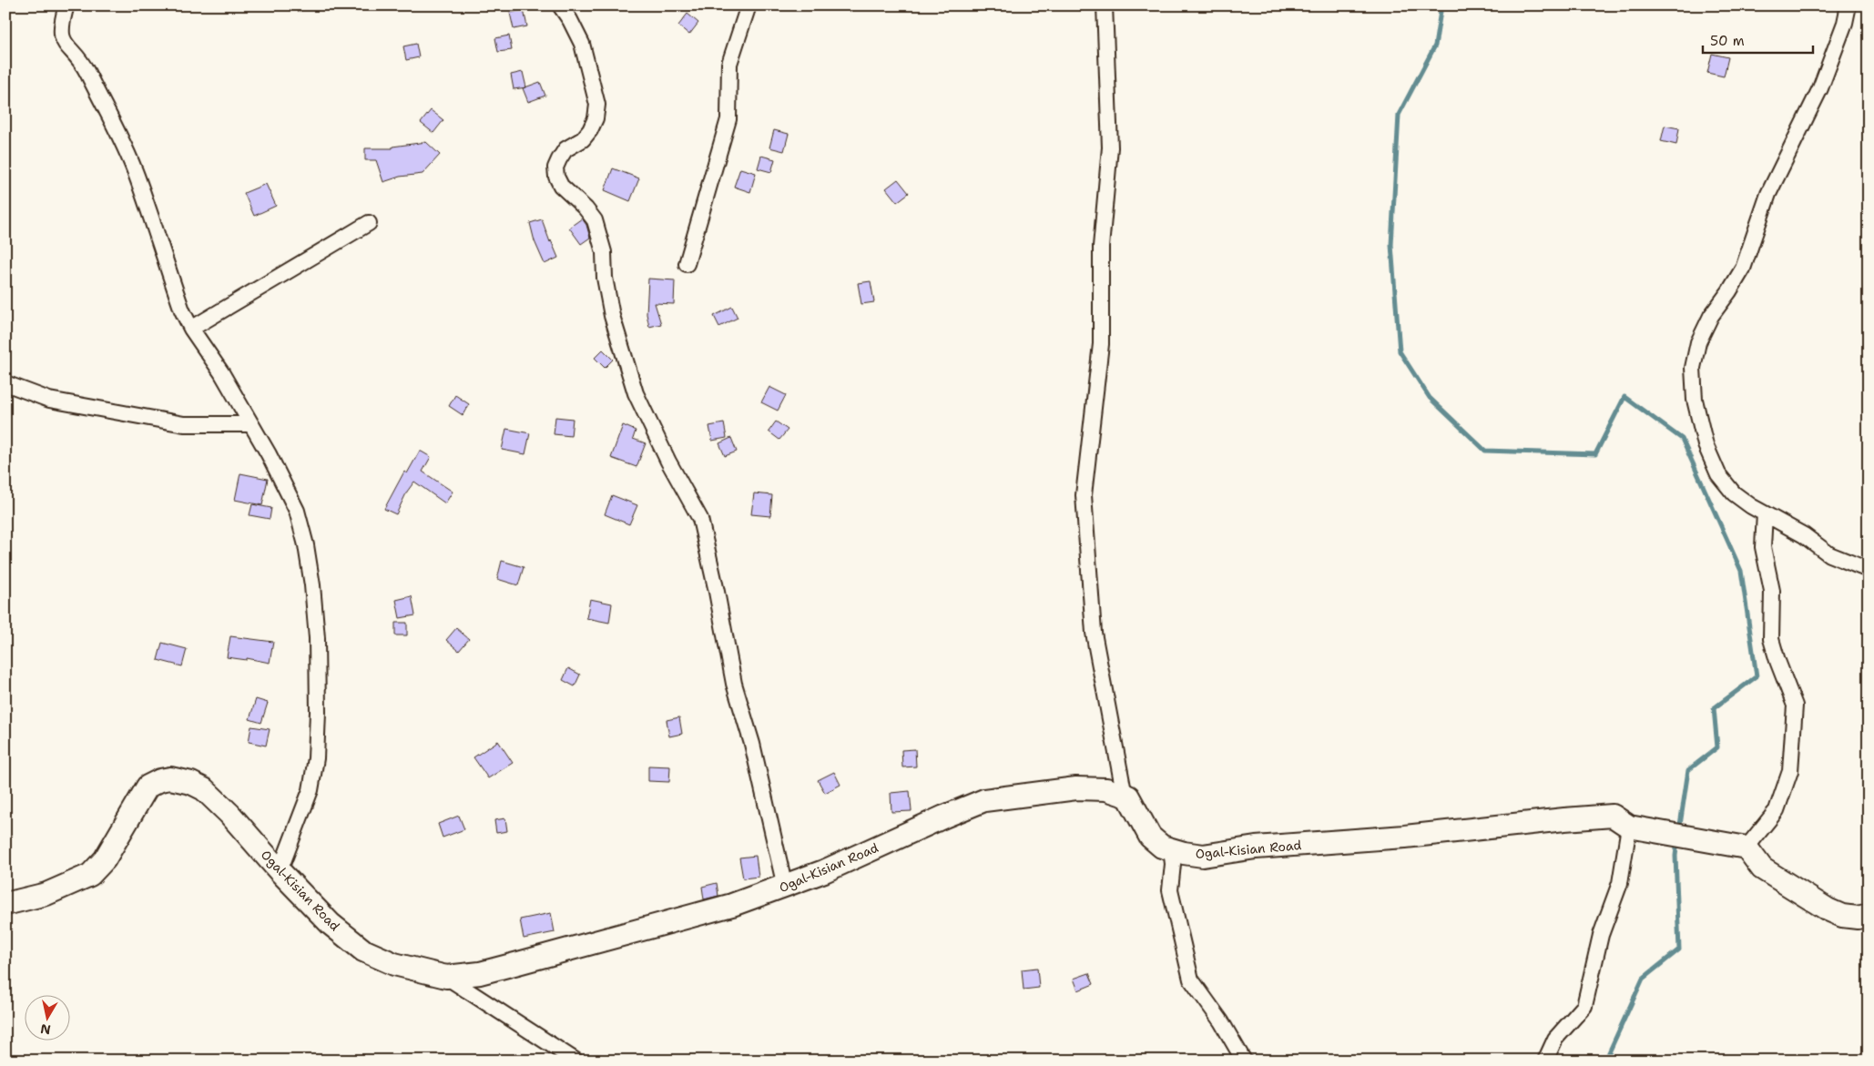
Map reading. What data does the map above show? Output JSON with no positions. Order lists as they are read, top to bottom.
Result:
{
  "streets": {
    "main road": ["Ogal-Kisian Road"]
  },
  "scale_bar": "50 m",
  "north": "bottom"
}
